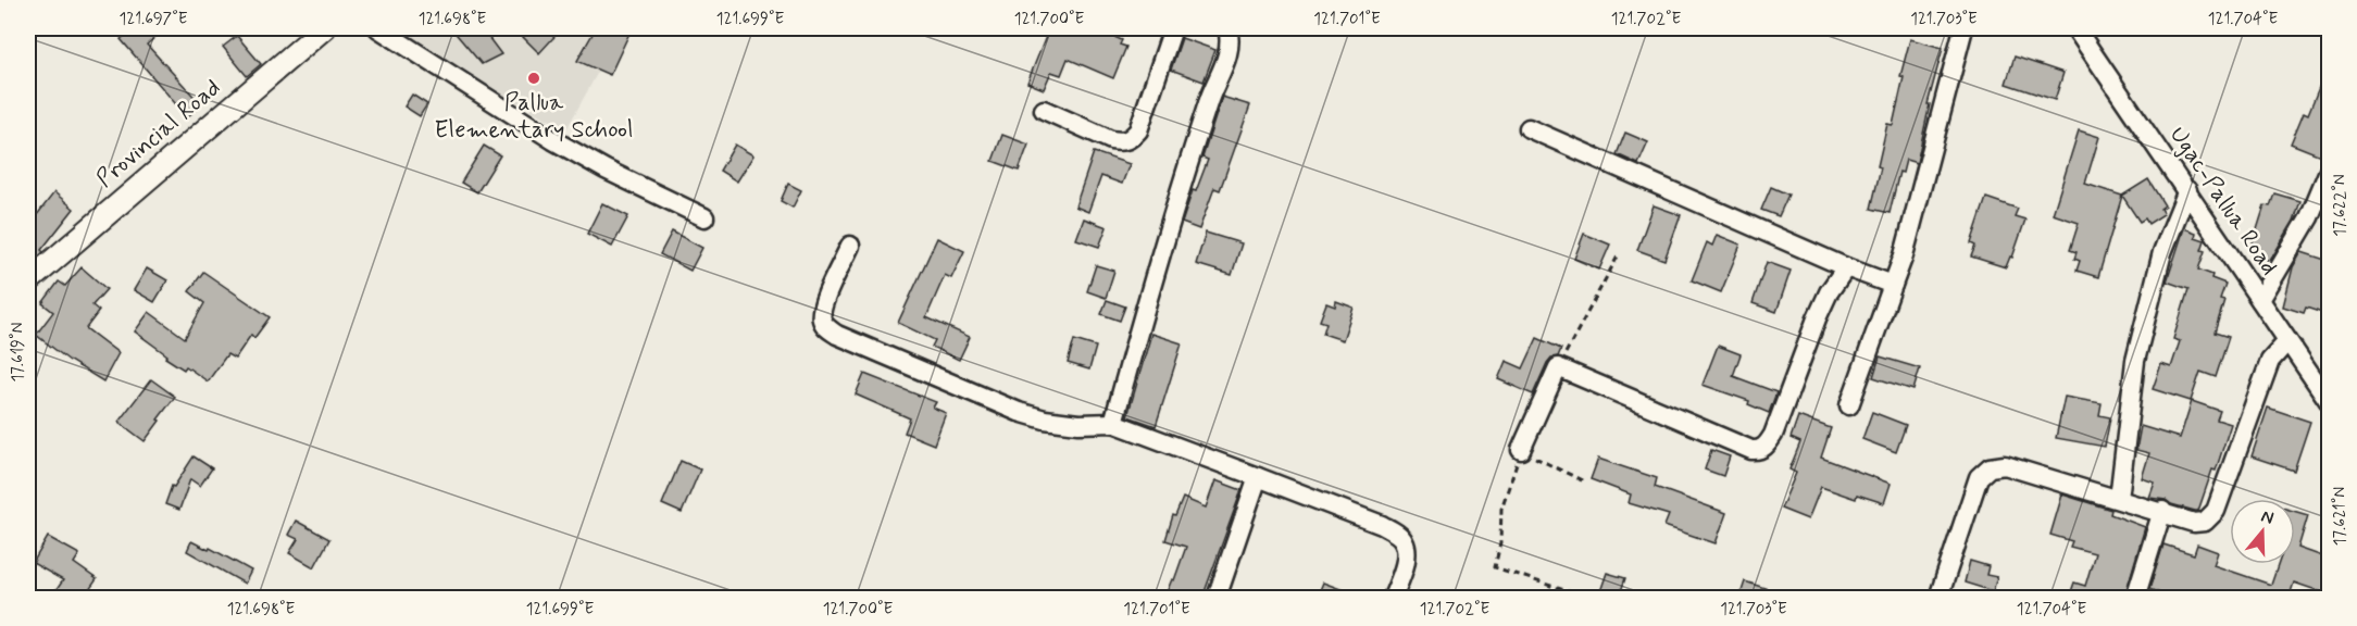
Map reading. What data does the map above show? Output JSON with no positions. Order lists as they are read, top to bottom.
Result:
{
  "streets": {
    "main road": ["Provincial Road"],
    "street": ["Ugac-Pallua Road"]
  },
  "places": ["Pallua Elementary School"],
  "north": "top",
  "coordinates": [
    "121.697°E",
    "121.698°E",
    "121.699°E",
    "121.700°E",
    "121.701°E",
    "121.702°E",
    "121.703°E",
    "121.704°E",
    "17.622°N",
    "17.619°N",
    "17.621°N"
  ]
}
